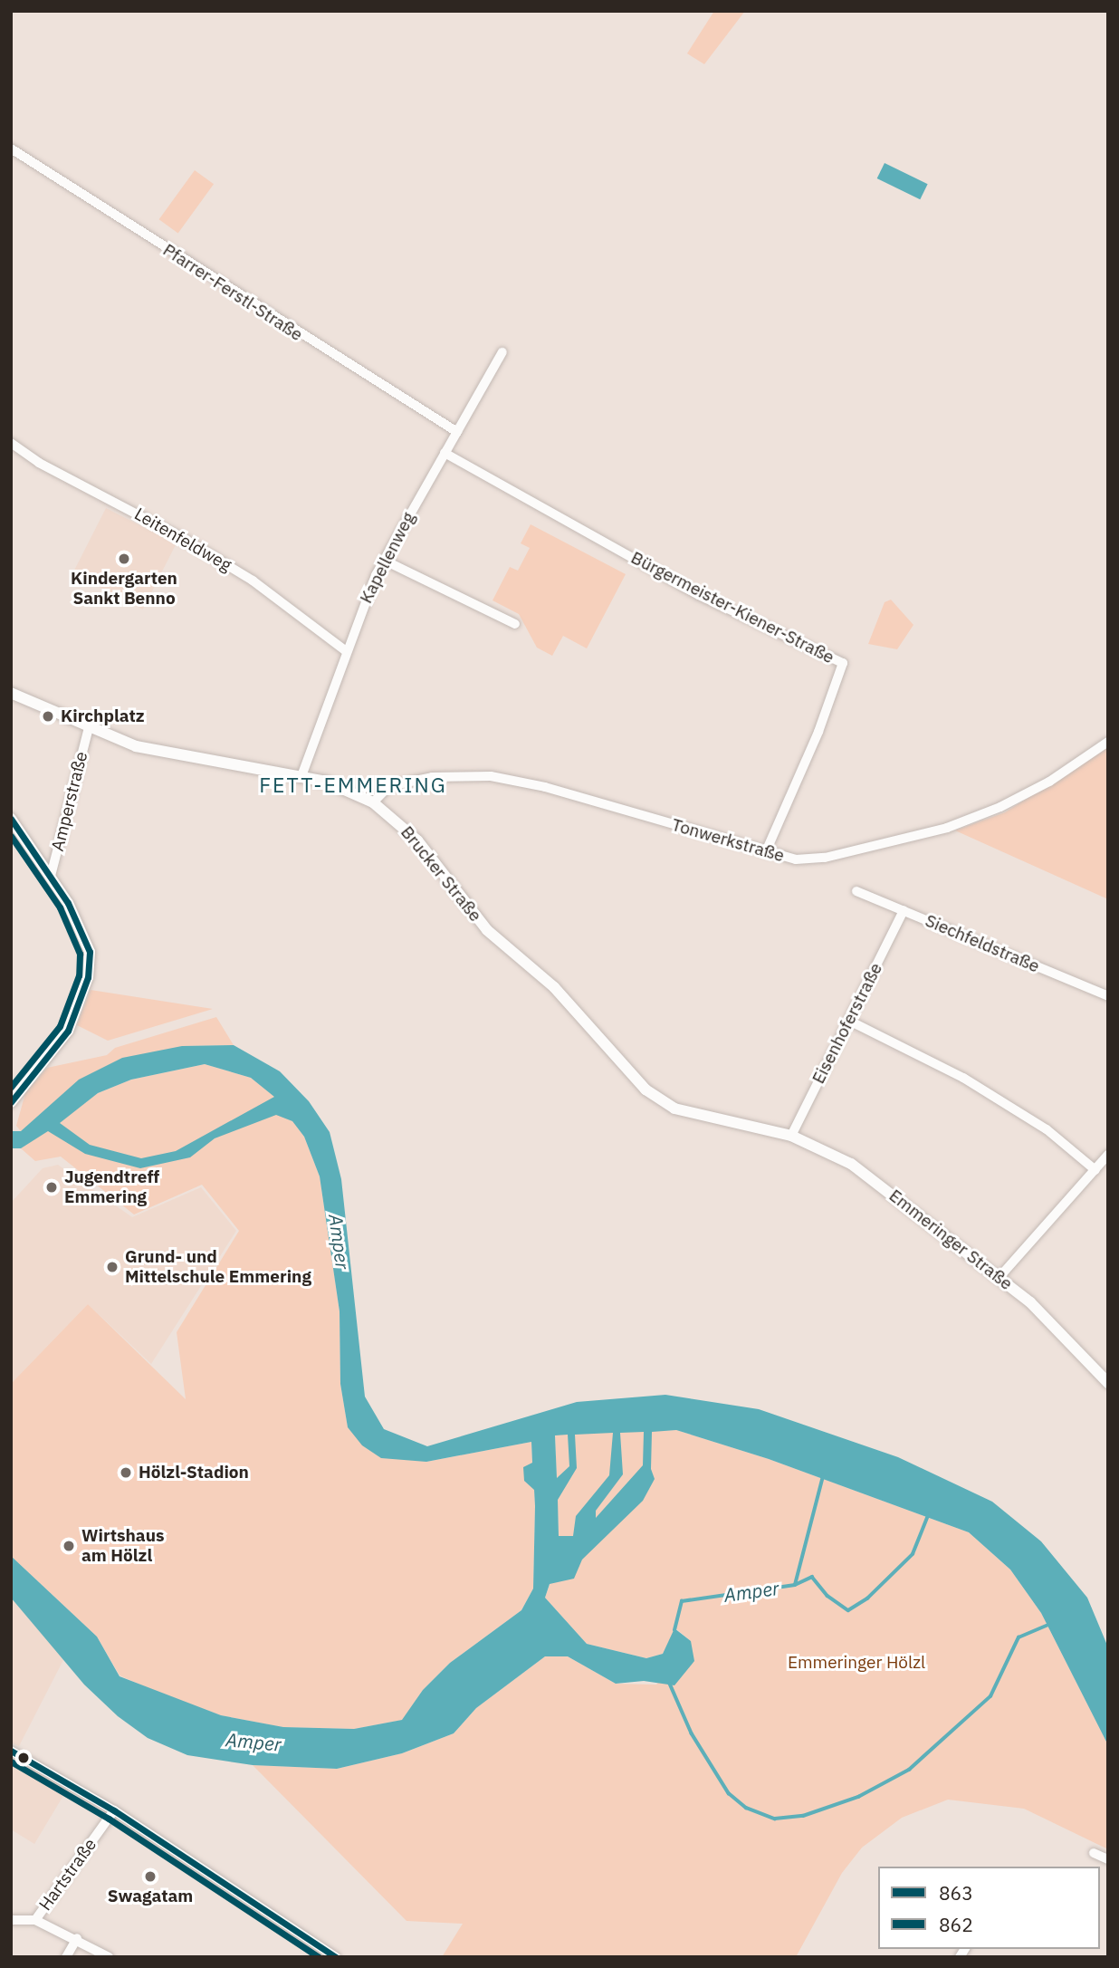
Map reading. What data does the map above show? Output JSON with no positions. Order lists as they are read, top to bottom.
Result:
{
  "streets": {
    "street": [
      "Pfarrer-Ferstl-Straße",
      "Leitenfeldweg",
      "Kapellenweg",
      "Bürgermeister-Kiener-Straße",
      "Amperstraße",
      "Tonwerkstraße",
      "Brucker Straße",
      "Siechfeldstraße",
      "Eisenhoferstraße",
      "Emmeringer Straße",
      "Hartstraße"
    ]
  },
  "crossings": [
    ["Pfarrer-Ferstl-Straße", "Kapellenweg"],
    ["Leitenfeldweg", "Kapellenweg"],
    ["Kapellenweg", "Bürgermeister-Kiener-Straße"],
    ["Kapellenweg", "Brucker Straße"],
    ["Bürgermeister-Kiener-Straße", "Tonwerkstraße"],
    ["Amperstraße", "Brucker Straße"],
    ["Tonwerkstraße", "Brucker Straße"],
    ["Brucker Straße", "Emmeringer Straße"],
    ["Siechfeldstraße", "Eisenhoferstraße"],
    ["Eisenhoferstraße", "Emmeringer Straße"]
  ],
  "districts": ["FETT-EMMERING"],
  "water": ["Amper"],
  "parks": ["Emmeringer Hölzl"],
  "places": [
    "Kindergarten Sankt Benno",
    "Kirchplatz",
    "Jugendtreff Emmering",
    "Grund- und Mittelschule Emmering",
    "Hölzl-Stadion",
    "Wirtshaus am Hölzl",
    "Swagatam"
  ],
  "lines": ["transit line 863", "transit line 862"],
  "legend": ["863", "862"]
}
